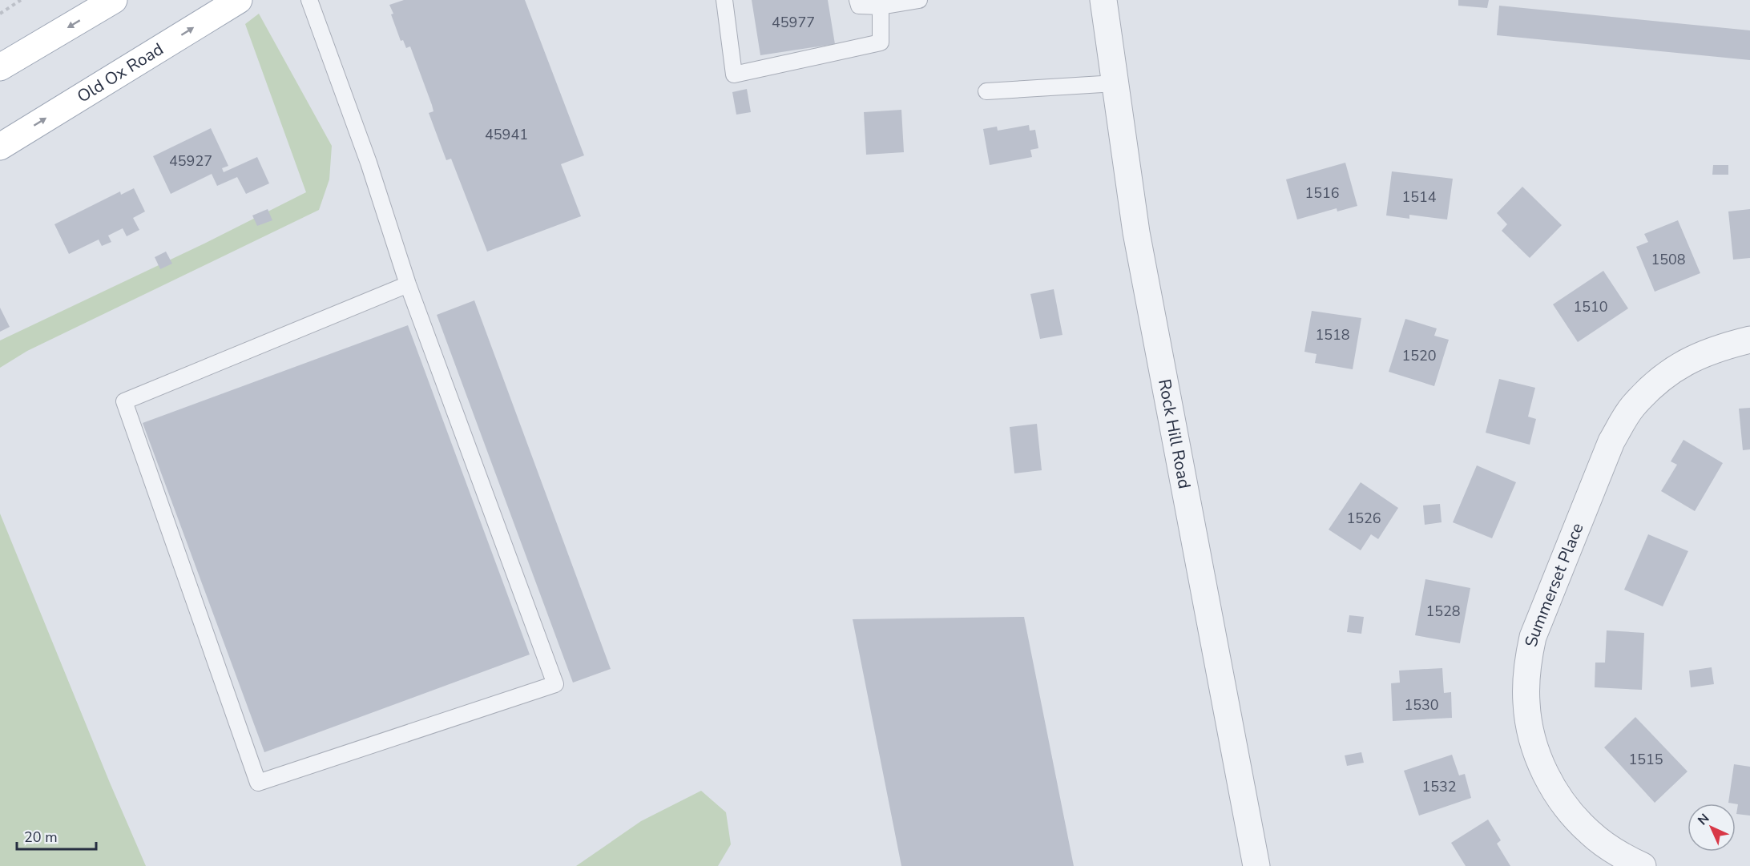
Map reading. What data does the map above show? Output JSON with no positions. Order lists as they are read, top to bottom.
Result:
{
  "streets": {
    "main road": ["Old Ox Road"],
    "street": ["Rock Hill Road", "Summerset Place"]
  },
  "house_numbers": [
    "45977",
    "45941",
    "45927",
    "1516",
    "1514",
    "1508",
    "1510",
    "1518",
    "1520",
    "1526",
    "1528",
    "1530",
    "1515",
    "1532"
  ],
  "scale_bar": "20 m",
  "north": "top left"
}
